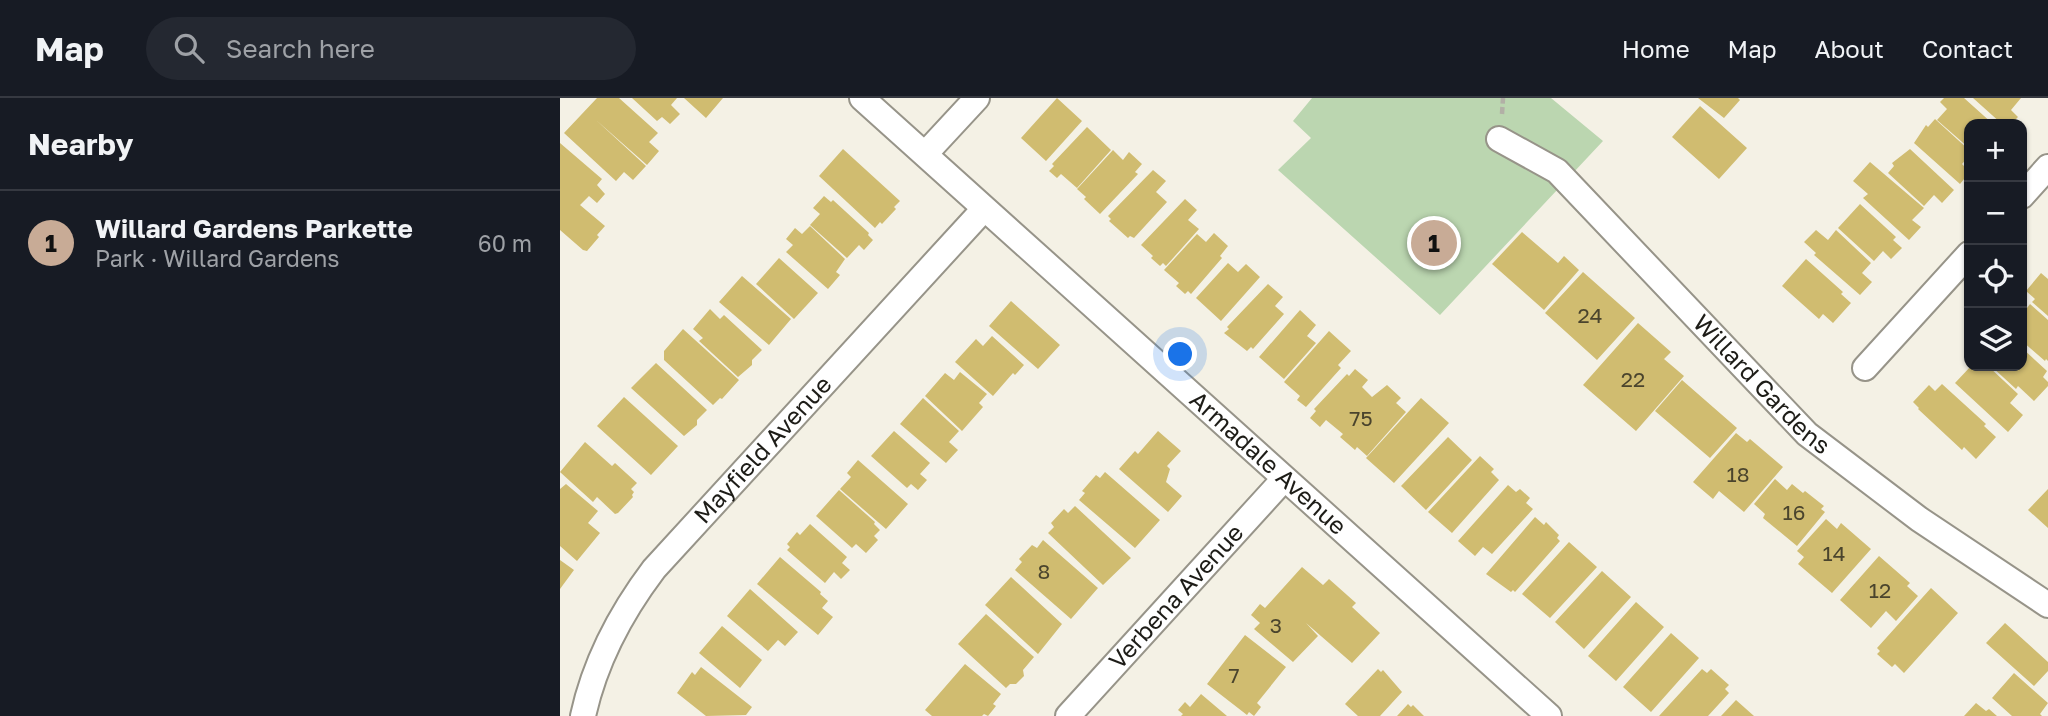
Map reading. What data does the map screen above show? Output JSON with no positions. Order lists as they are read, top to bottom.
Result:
{
  "streets": {
    "street": [
      "Willard Gardens",
      "Mayfield Avenue",
      "Armadale Avenue",
      "Verbena Avenue"
    ]
  },
  "crossings": [
    ["Mayfield Avenue", "Armadale Avenue"],
    ["Armadale Avenue", "Verbena Avenue"]
  ],
  "house_numbers": [
    "24",
    "22",
    "75",
    "18",
    "16",
    "14",
    "8",
    "12",
    "3",
    "7"
  ],
  "page": {
    "header": "Map",
    "search": "Search here",
    "nav": [
      "Home",
      "Map",
      "About",
      "Contact"
    ],
    "heading": "Nearby",
    "map_buttons": ["+", "−"],
    "list": [
      {
        "mark": "1",
        "name": "Willard Gardens Parkette",
        "note": "Park · Willard Gardens",
        "value": "60 m"
      }
    ],
    "pins": "1"
  }
}
